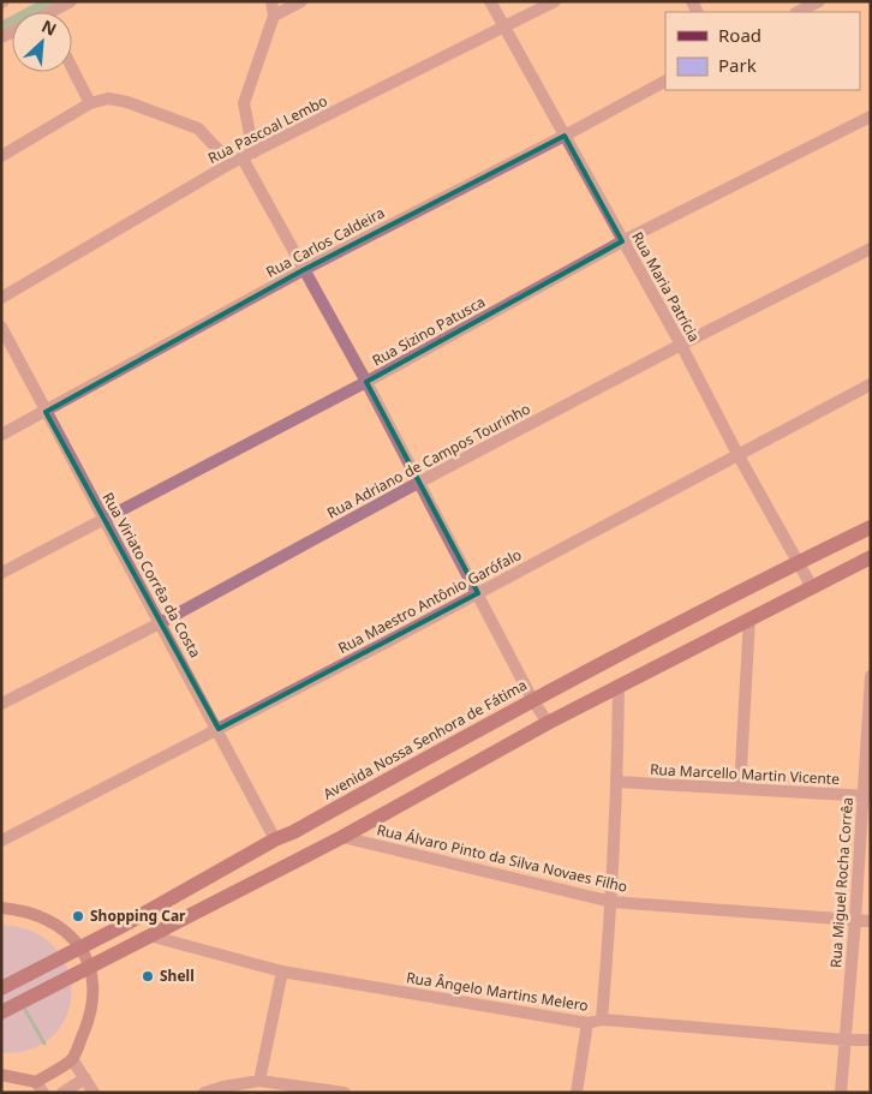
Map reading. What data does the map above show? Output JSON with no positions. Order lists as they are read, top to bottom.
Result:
{
  "streets": {
    "main road": ["Avenida Nossa Senhora de Fátima"],
    "street": [
      "Rua Pascoal Lembo",
      "Rua Carlos Caldeira",
      "Rua Maria Patrícia",
      "Rua Sizino Patusca",
      "Rua Adriano de Campos Tourinho",
      "Rua Viriato Corrêa da Costa",
      "Rua Maestro Antônio Garófalo",
      "Rua Marcello Martin Vicente",
      "Rua Álvaro Pinto da Silva Novaes Filho",
      "Rua Miguel Rocha Corrêa",
      "Rua Ângelo Martins Melero"
    ]
  },
  "crossings": [
    ["Rua Pascoal Lembo", "Rua Maria Patrícia"],
    ["Rua Carlos Caldeira", "Rua Maria Patrícia"],
    ["Rua Carlos Caldeira", "Rua Viriato Corrêa da Costa"],
    ["Rua Maria Patrícia", "Rua Sizino Patusca"],
    ["Rua Maria Patrícia", "Rua Adriano de Campos Tourinho"],
    ["Rua Maria Patrícia", "Rua Maestro Antônio Garófalo"],
    ["Rua Maria Patrícia", "Avenida Nossa Senhora de Fátima"],
    ["Rua Sizino Patusca", "Rua Viriato Corrêa da Costa"],
    ["Rua Adriano de Campos Tourinho", "Rua Viriato Corrêa da Costa"],
    ["Rua Viriato Corrêa da Costa", "Rua Maestro Antônio Garófalo"],
    ["Rua Viriato Corrêa da Costa", "Avenida Nossa Senhora de Fátima"],
    ["Rua Marcello Martin Vicente", "Rua Miguel Rocha Corrêa"],
    ["Rua Álvaro Pinto da Silva Novaes Filho", "Rua Miguel Rocha Corrêa"],
    ["Rua Miguel Rocha Corrêa", "Rua Ângelo Martins Melero"]
  ],
  "places": ["Shopping Car", "Shell"],
  "legend": ["Road", "Park"],
  "north": "top right"
}
